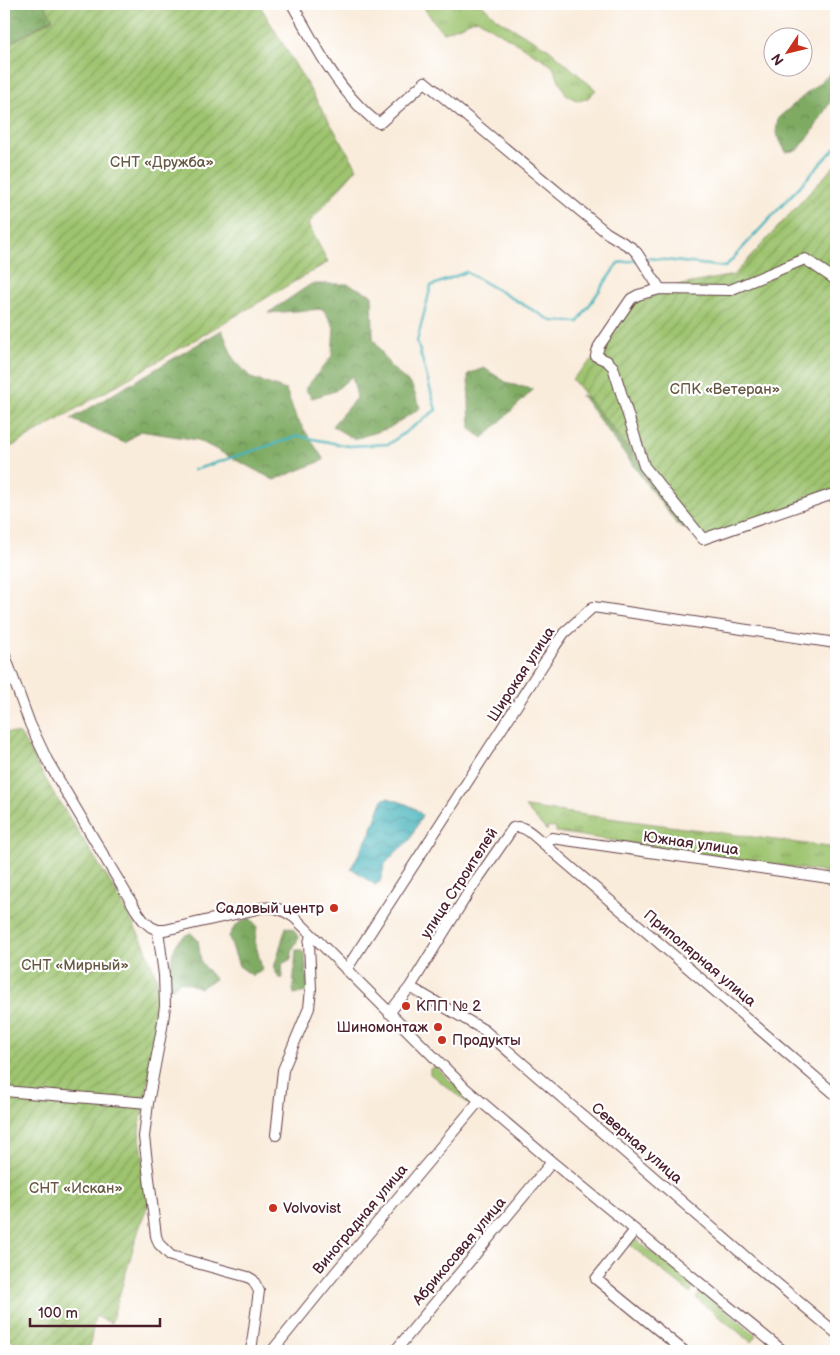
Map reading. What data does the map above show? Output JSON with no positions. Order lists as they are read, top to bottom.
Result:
{
  "streets": {
    "street": [
      "Широкая улица",
      "Южная улица",
      "улица Строителей",
      "Приполярная улица",
      "Северная улица",
      "Виноградная улица",
      "Абрикосовая улица"
    ]
  },
  "crossings": [
    ["Южная улица", "улица Строителей"],
    ["Южная улица", "Приполярная улица"],
    ["улица Строителей", "Приполярная улица"],
    ["улица Строителей", "Северная улица"]
  ],
  "parks": [
    "СНТ «Дружба»",
    "СПК «Ветеран»",
    "СНТ «Мирный»",
    "СНТ «Искан»"
  ],
  "places": [
    "Садовый центр",
    "КПП № 2",
    "Шиномонтаж",
    "Продукты",
    "Volvovist"
  ],
  "scale_bar": "100 m",
  "north": "bottom left"
}
